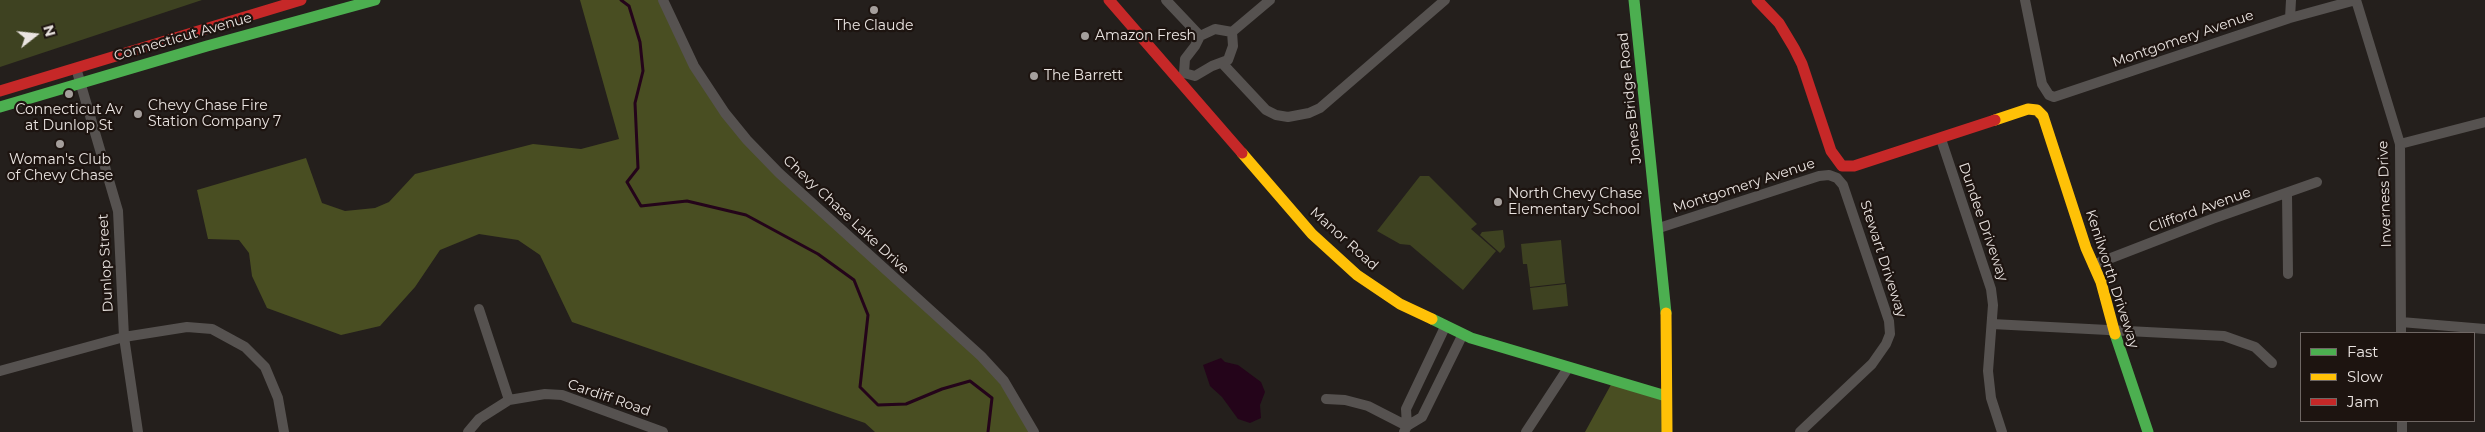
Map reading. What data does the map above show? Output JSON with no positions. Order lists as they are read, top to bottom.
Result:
{
  "streets": {
    "street": [
      "Connecticut Avenue",
      "Montgomery Avenue",
      "Jones Bridge Road",
      "Inverness Drive",
      "Clifford Avenue",
      "Chevy Chase Lake Drive",
      "Dundee Driveway",
      "Manor Road",
      "Stewart Driveway",
      "Dunlop Street",
      "Kenilworth Driveway",
      "Cardiff Road"
    ]
  },
  "crossings": [
    ["Connecticut Avenue", "Dunlop Street"],
    ["Montgomery Avenue", "Jones Bridge Road"],
    ["Montgomery Avenue", "Inverness Drive"],
    ["Montgomery Avenue", "Stewart Driveway"],
    ["Jones Bridge Road", "Manor Road"],
    ["Clifford Avenue", "Kenilworth Driveway"],
    ["Dundee Driveway", "Kenilworth Driveway"]
  ],
  "places": [
    "The Claude",
    "Amazon Fresh",
    "The Barrett",
    "Connecticut Av at Dunlop St",
    "Chevy Chase Fire Station Company 7",
    "Woman's Club of Chevy Chase",
    "North Chevy Chase Elementary School"
  ],
  "legend": ["Fast", "Slow", "Jam"],
  "north": "right"
}
